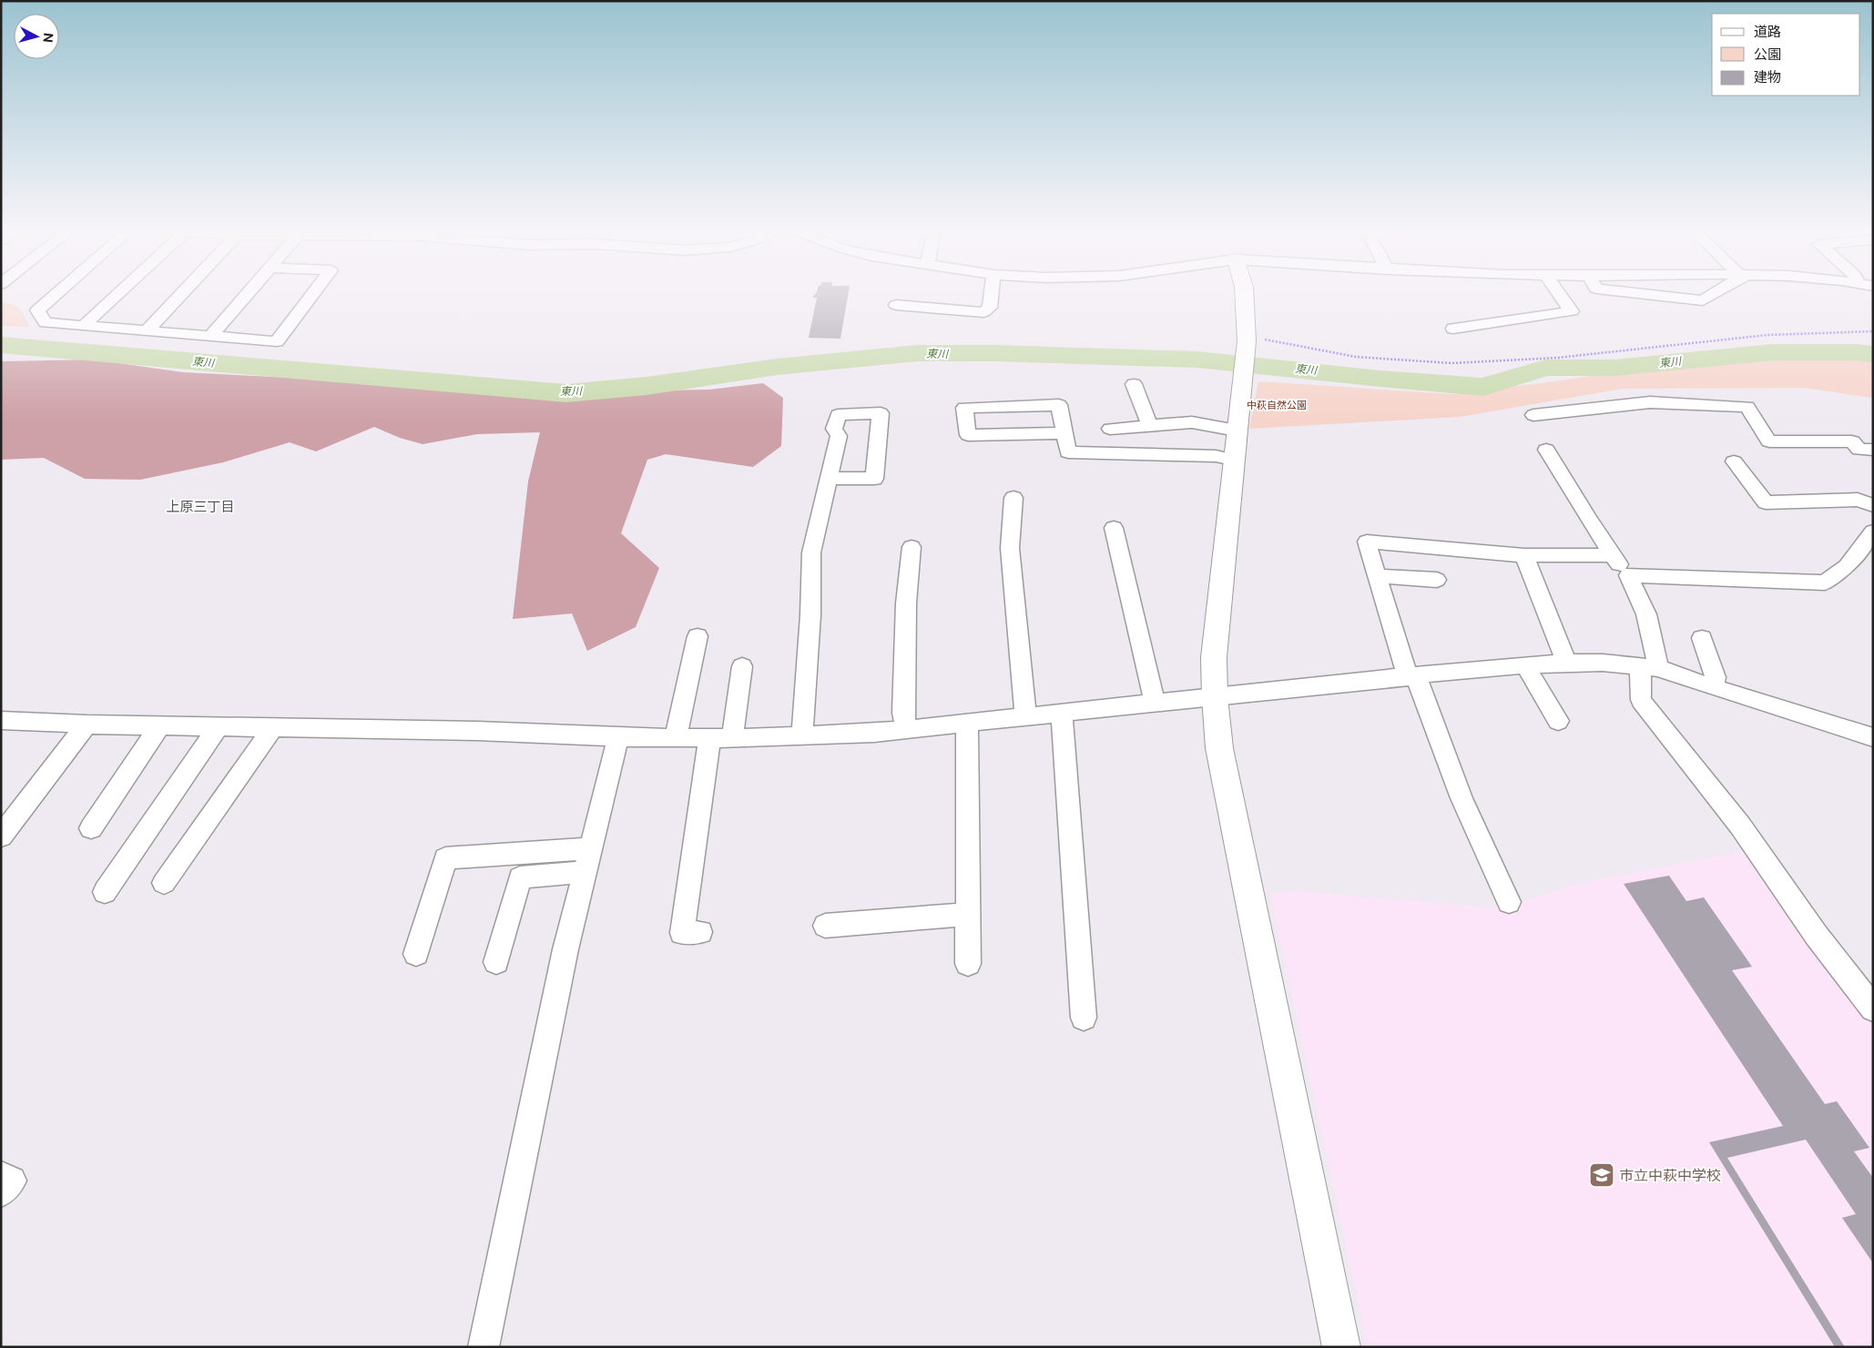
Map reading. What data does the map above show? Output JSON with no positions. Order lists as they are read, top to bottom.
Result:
{
  "districts": ["上原三丁目"],
  "water": ["東川"],
  "parks": ["中萩自然公園"],
  "places": {
    "school or university": ["市立中萩中学校"]
  },
  "legend": ["道路", "公園", "建物"],
  "north": "right"
}
